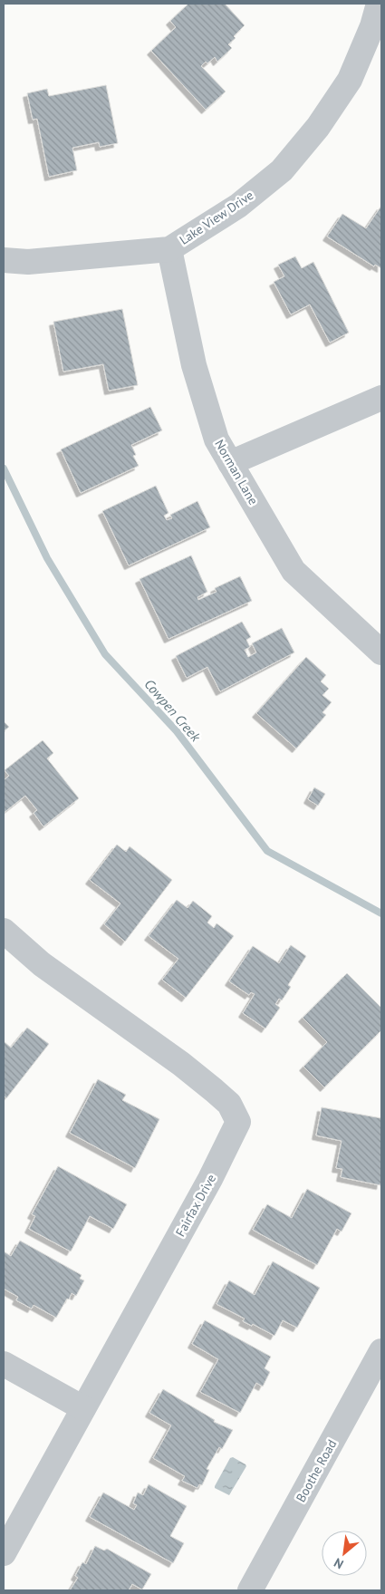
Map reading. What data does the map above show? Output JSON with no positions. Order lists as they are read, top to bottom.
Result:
{
  "streets": {
    "street": [
      "Lake View Drive",
      "Norman Lane",
      "Fairfax Drive",
      "Boothe Road"
    ]
  },
  "crossings": [
    ["Lake View Drive", "Norman Lane"]
  ],
  "water": ["Cowpen Creek"],
  "north": "bottom left"
}
